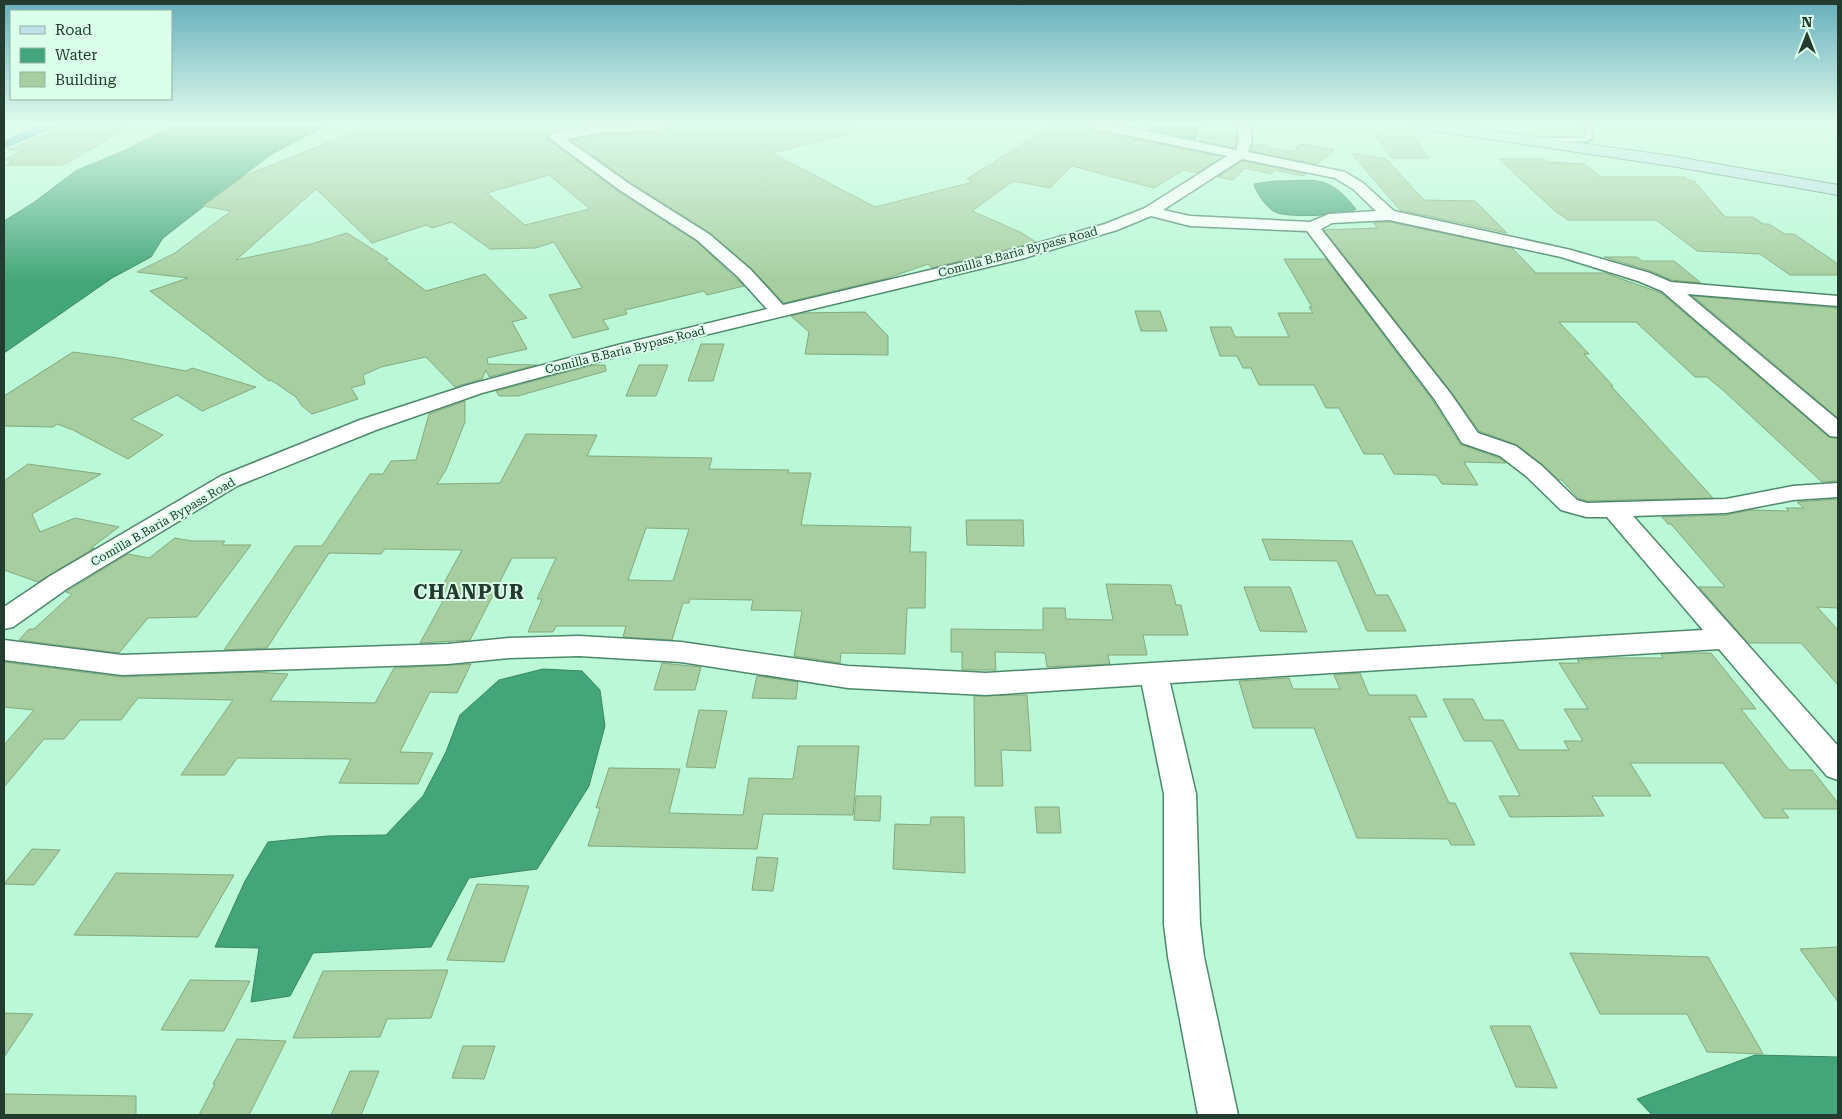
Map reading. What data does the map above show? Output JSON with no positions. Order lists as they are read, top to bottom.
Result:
{
  "streets": {
    "street": ["Comilla B.Baria Bypass Road"]
  },
  "districts": ["CHANPUR"],
  "legend": ["Road", "Water", "Building"],
  "north": "top"
}
